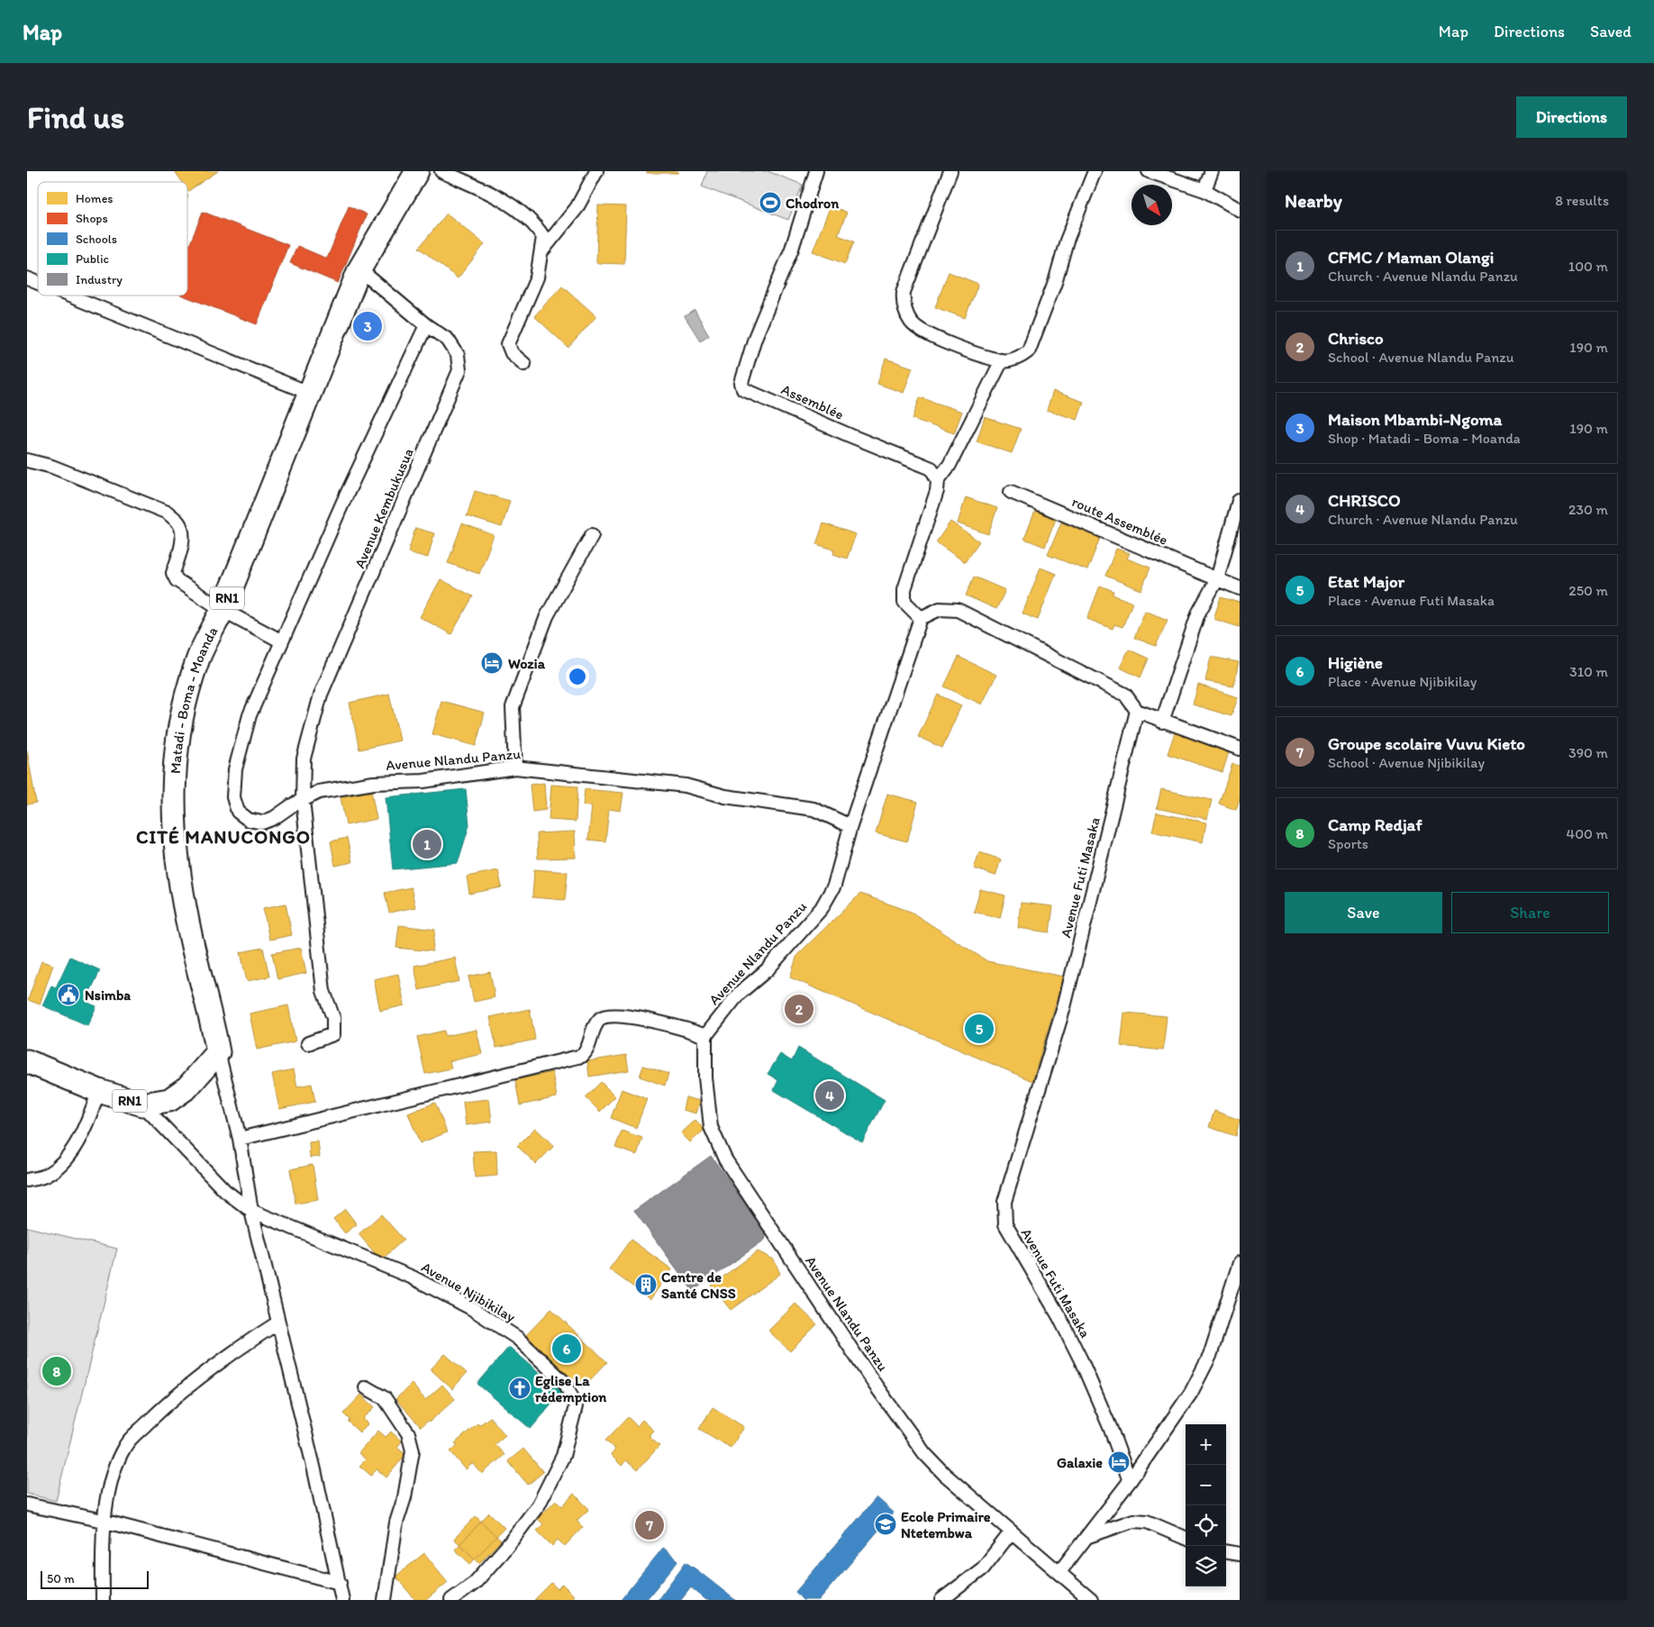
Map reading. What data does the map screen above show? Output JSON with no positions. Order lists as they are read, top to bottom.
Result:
{
  "streets": {
    "highway": ["RN1", "Matadi - Boma - Moanda"],
    "street": [
      "Assemblée",
      "Avenue Kembukusua",
      "route Assemblée",
      "Avenue Nlandu Panzu",
      "Avenue Futi Masaka",
      "Avenue Njibikilay"
    ]
  },
  "crossings": [
    ["Avenue Kembukusua", "Matadi - Boma - Moanda"],
    ["Avenue Kembukusua", "Avenue Nlandu Panzu"],
    ["RN1", "Matadi - Boma - Moanda"],
    ["RN1", "Avenue Njibikilay"]
  ],
  "districts": ["CITÉ MANUCONGO"],
  "places": {
    "sports": ["Chodron"],
    "hotel": ["Wozia", "Galaxie"],
    "public building": ["Nsimba"],
    "building": ["Centre de Santé CNSS"],
    "church": ["Eglise La rédemption"],
    "school or university": ["Ecole Primaire Ntetembwa"]
  },
  "legend": [
    "Homes",
    "Shops",
    "Schools",
    "Public",
    "Industry"
  ],
  "scale_bar": "50 m",
  "north": "bottom right",
  "page": {
    "header": "Map",
    "nav": ["Map", "Directions", "Saved"],
    "buttons": [
      "Directions",
      ["Save", "Share"]
    ],
    "title": "Find us",
    "heading": ["Nearby", "8 results"],
    "list": [
      {
        "mark": "1",
        "name": "CFMC / Maman Olangi",
        "note": "Church · Avenue Nlandu Panzu",
        "value": "100 m"
      },
      {
        "mark": "2",
        "name": "Chrisco",
        "note": "School · Avenue Nlandu Panzu",
        "value": "190 m"
      },
      {
        "mark": "3",
        "name": "Maison Mbambi-Ngoma",
        "note": "Shop · Matadi - Boma - Moanda",
        "value": "190 m"
      },
      {
        "mark": "4",
        "name": "CHRISCO",
        "note": "Church · Avenue Nlandu Panzu",
        "value": "230 m"
      },
      {
        "mark": "5",
        "name": "Etat Major",
        "note": "Place · Avenue Futi Masaka",
        "value": "250 m"
      },
      {
        "mark": "6",
        "name": "Higiène",
        "note": "Place · Avenue Njibikilay",
        "value": "310 m"
      },
      {
        "mark": "7",
        "name": "Groupe scolaire Vuvu Kieto",
        "note": "School · Avenue Njibikilay",
        "value": "390 m"
      },
      {
        "mark": "8",
        "name": "Camp Redjaf",
        "note": "Sports",
        "value": "400 m"
      }
    ],
    "pins": [
      "3",
      "1",
      "2",
      "5",
      "4",
      "6",
      "8",
      "7"
    ],
    "map_buttons": ["+", "−"],
    "scale": "50 m"
  }
}
